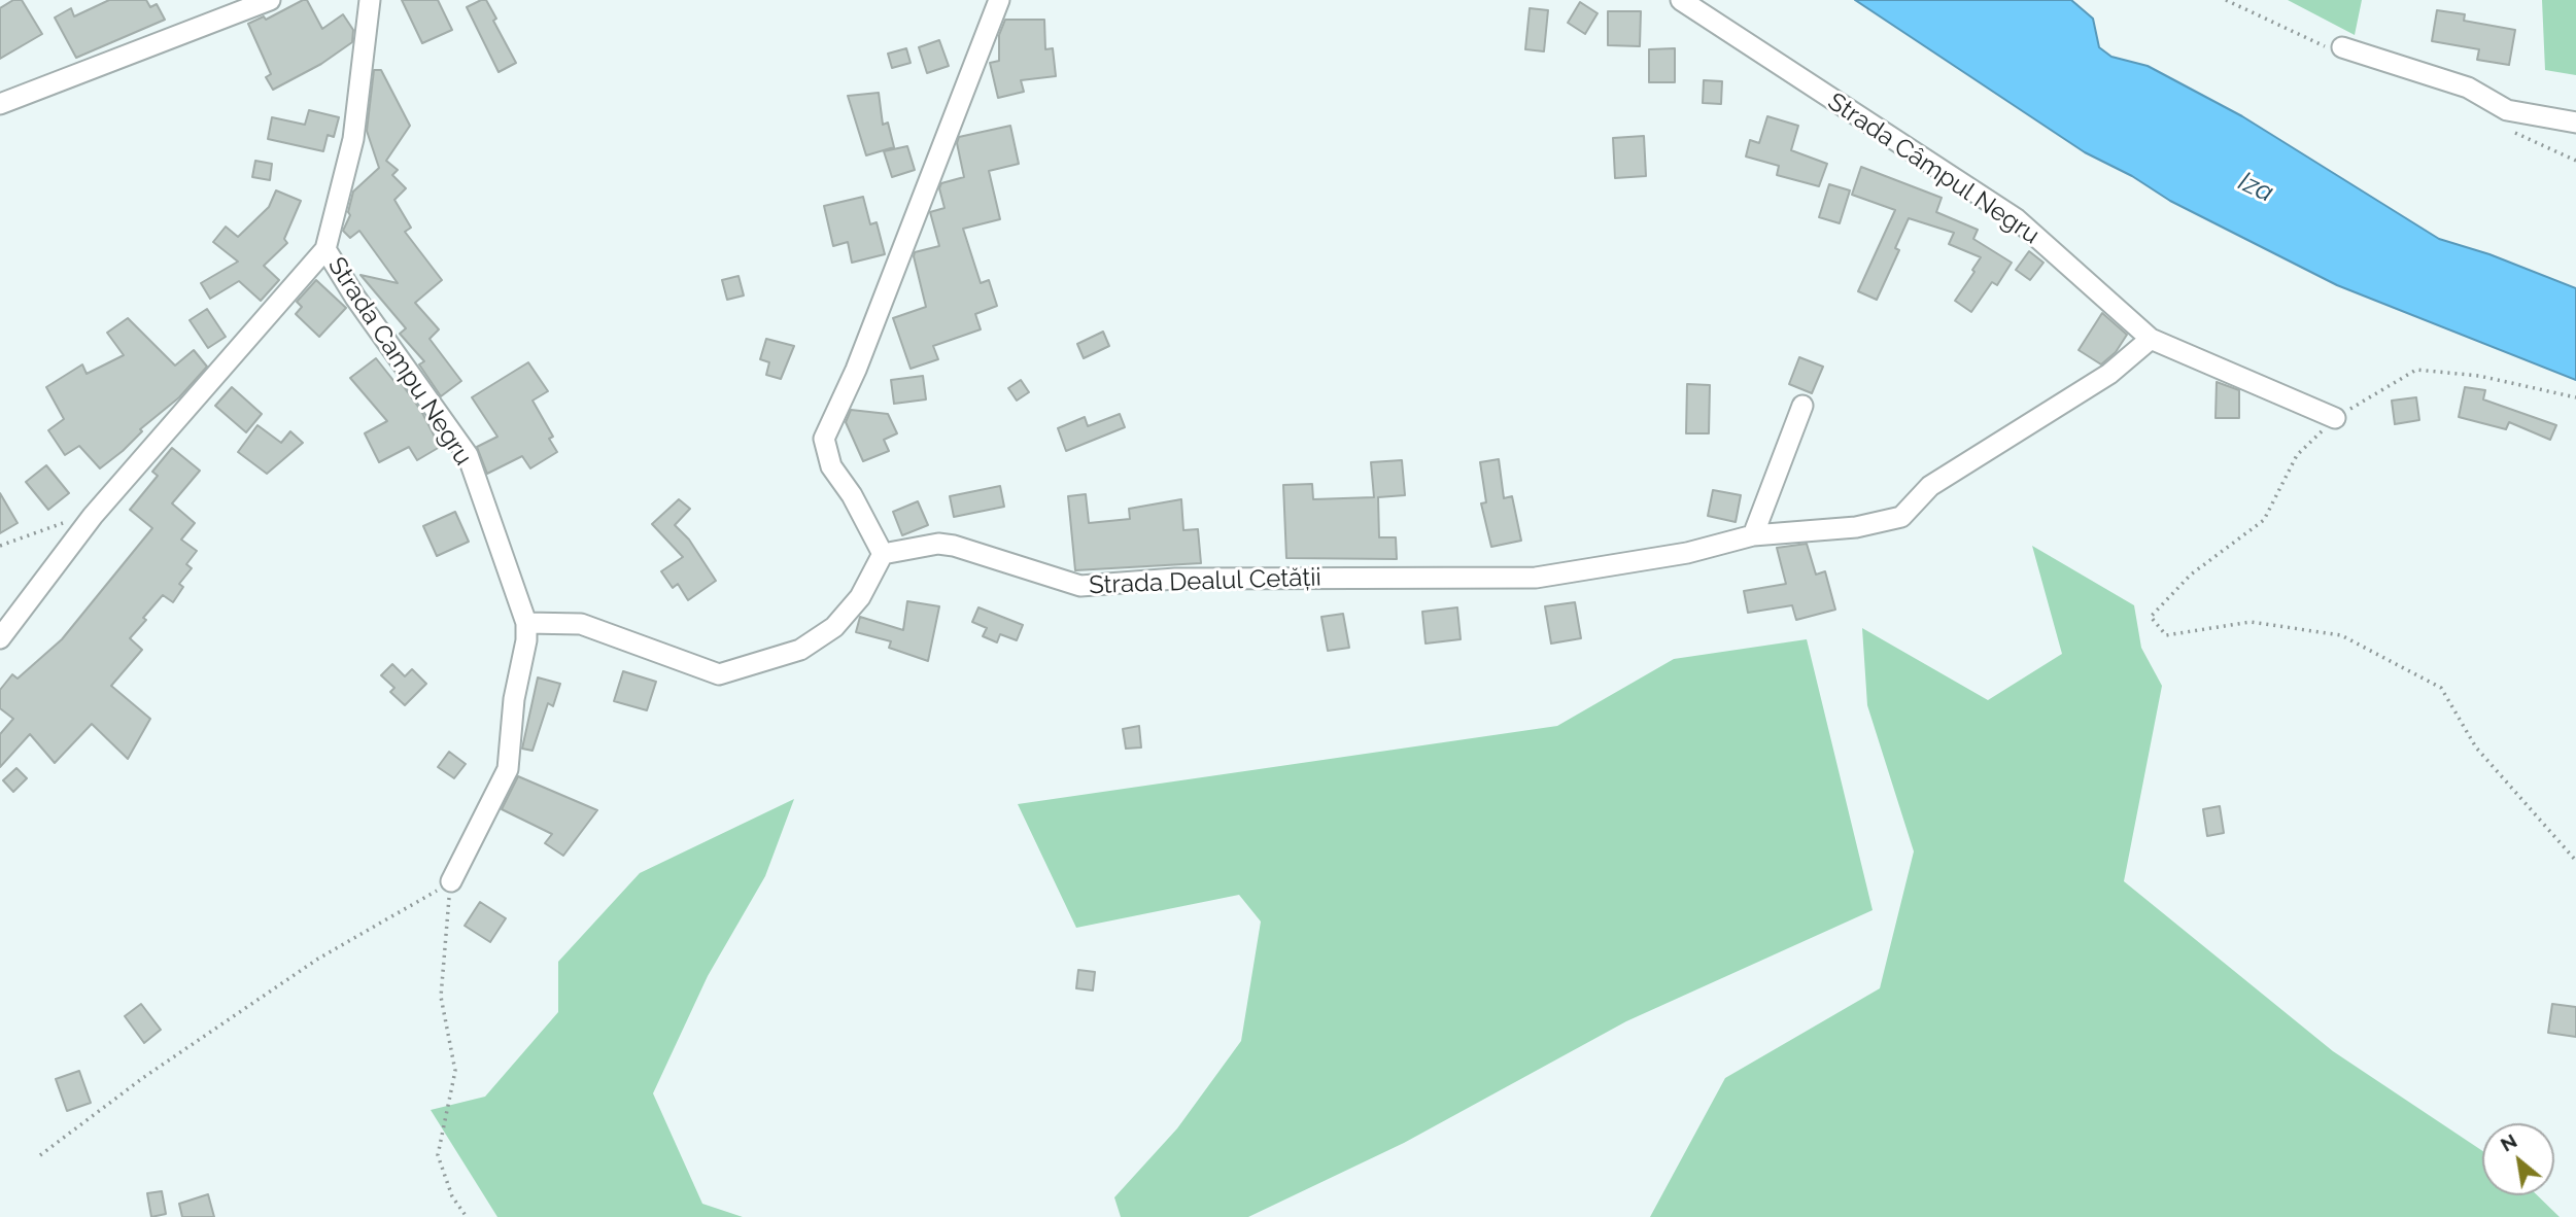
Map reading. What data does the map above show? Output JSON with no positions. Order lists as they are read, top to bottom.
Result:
{
  "streets": {
    "street": ["Strada Câmpul Negru", "Strada Campu Negru", "Strada Dealul Cetății"]
  },
  "crossings": [
    ["Strada Câmpul Negru", "Strada Dealul Cetății"]
  ],
  "water": ["Iza"],
  "north": "top left"
}
